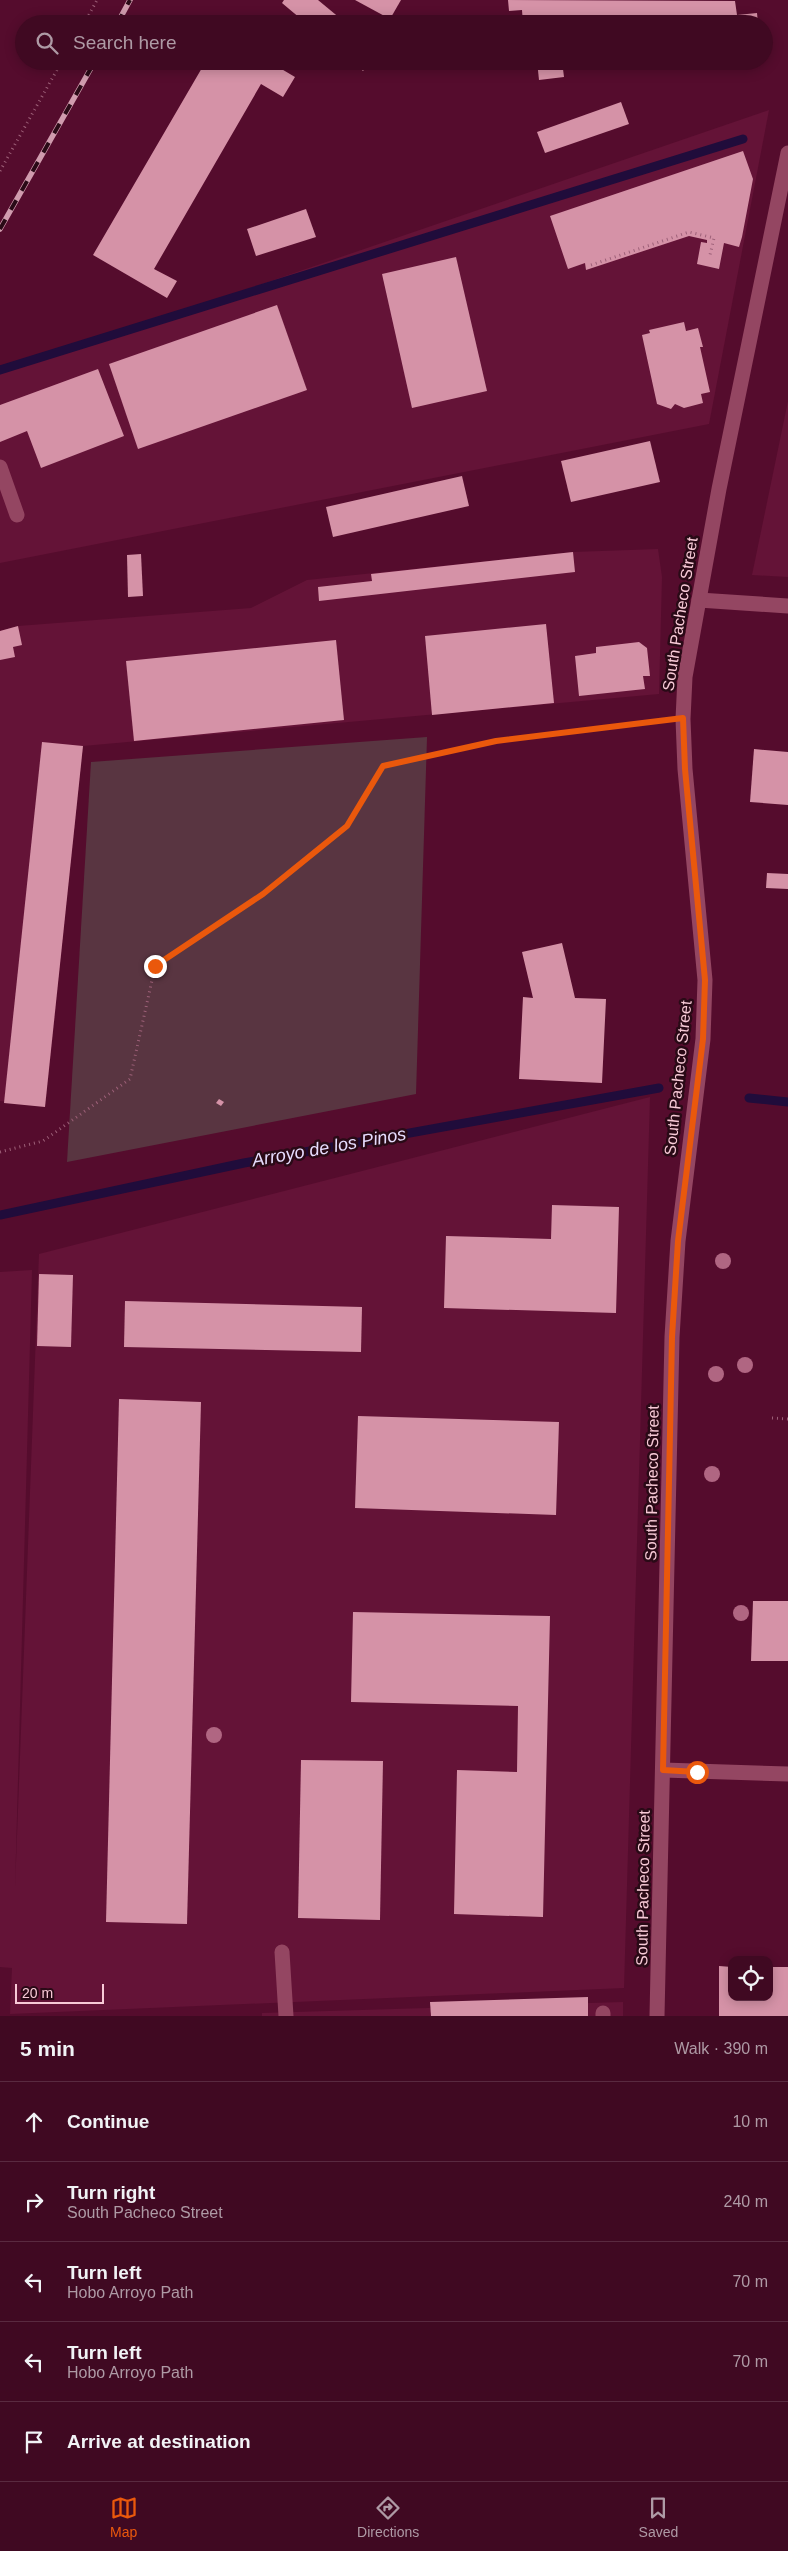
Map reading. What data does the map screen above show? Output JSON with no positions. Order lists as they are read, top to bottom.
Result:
{
  "streets": {
    "street": ["South Pacheco Street"]
  },
  "water": ["Arroyo de los Pinos"],
  "scale_bar": "20 m",
  "page": {
    "search": "Search here",
    "scale": "20 m",
    "heading": ["5 min", "Walk · 390 m"],
    "list": [
      ["Continue", "10 m"],
      ["Turn right", "South Pacheco Street", "240 m"],
      ["Turn left", "Hobo Arroyo Path", "70 m"],
      ["Turn left", "Hobo Arroyo Path", "70 m"],
      "Arrive at destination"
    ],
    "nav": ["Map", "Directions", "Saved"]
  }
}
